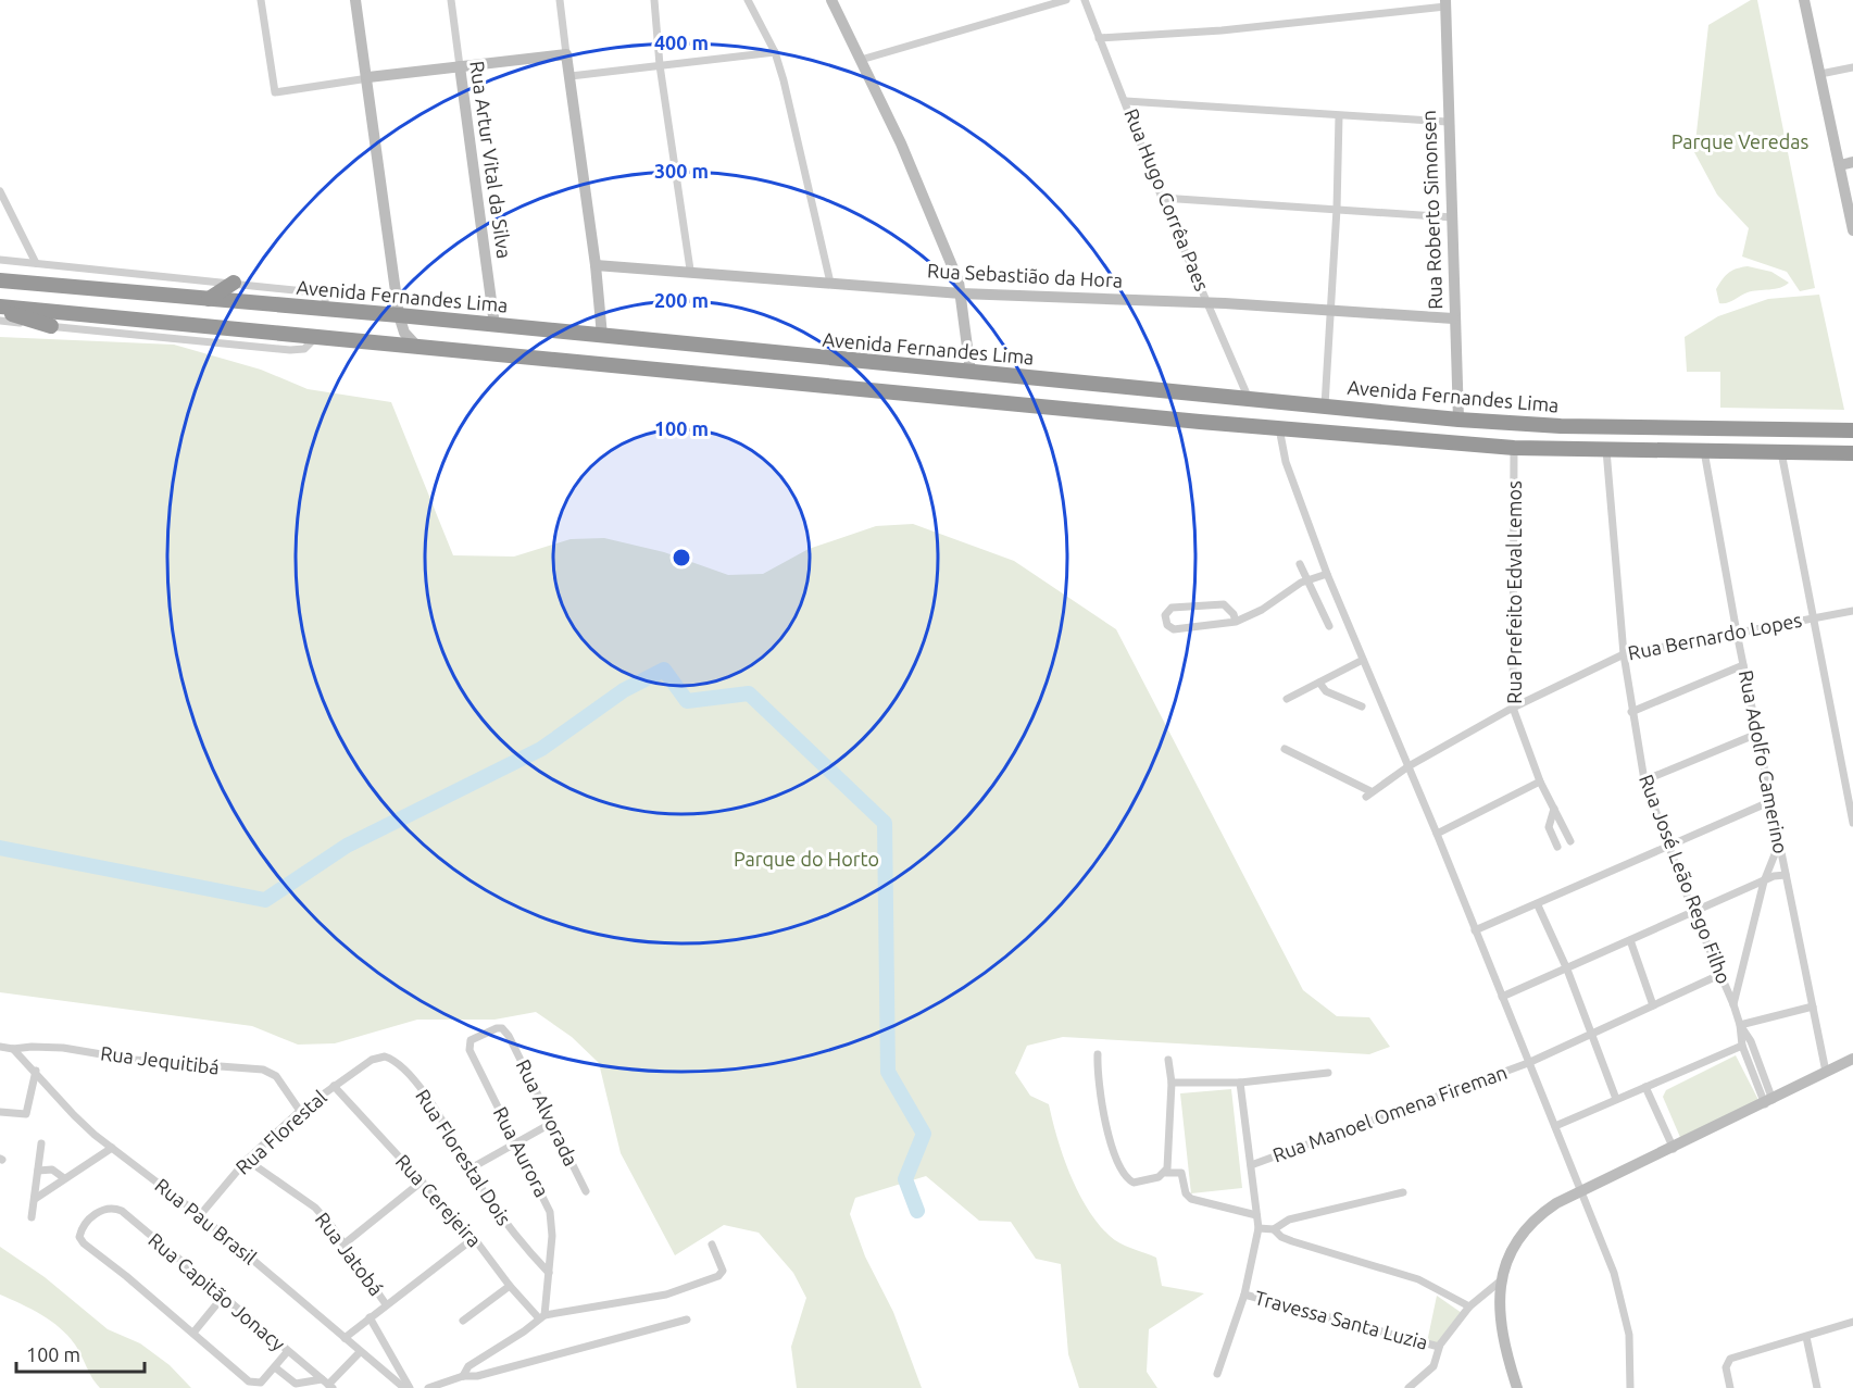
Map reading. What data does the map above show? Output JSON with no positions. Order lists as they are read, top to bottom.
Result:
{
  "streets": {
    "highway": ["Avenida Fernandes Lima"],
    "street": [
      "Rua Artur Vital da Silva",
      "Rua Hugo Corrêa Paes",
      "Rua Roberto Simonsen",
      "Rua Sebastião da Hora",
      "Rua Prefeito Edval Lemos",
      "Rua Bernardo Lopes",
      "Rua Adolfo Camerino",
      "Rua José Leão Rego Filho",
      "Rua Jequitibá",
      "Rua Alvorada",
      "Rua Manoel Omena Fireman",
      "Rua Florestal",
      "Rua Aurora",
      "Rua Florestal Dois",
      "Rua Cerejeira",
      "Rua Pau Brasil",
      "Rua Jatobá",
      "Rua Capitão Jonacy",
      "Travessa Santa Luzia"
    ]
  },
  "crossings": [
    ["Rua Artur Vital da Silva", "Avenida Fernandes Lima"],
    ["Rua Hugo Corrêa Paes", "Rua Sebastião da Hora"],
    ["Rua Hugo Corrêa Paes", "Avenida Fernandes Lima"],
    ["Rua Roberto Simonsen", "Rua Sebastião da Hora"],
    ["Rua Roberto Simonsen", "Avenida Fernandes Lima"],
    ["Rua Prefeito Edval Lemos", "Rua Bernardo Lopes"],
    ["Rua Bernardo Lopes", "Rua Adolfo Camerino"],
    ["Rua Bernardo Lopes", "Rua José Leão Rego Filho"],
    ["Rua José Leão Rego Filho", "Rua Manoel Omena Fireman"],
    ["Rua Jequitibá", "Rua Florestal"],
    ["Rua Jequitibá", "Rua Pau Brasil"],
    ["Rua Alvorada", "Rua Aurora"],
    ["Rua Florestal", "Rua Florestal Dois"],
    ["Rua Florestal", "Rua Cerejeira"],
    ["Rua Florestal", "Rua Pau Brasil"],
    ["Rua Florestal", "Rua Jatobá"],
    ["Rua Aurora", "Rua Florestal Dois"],
    ["Rua Aurora", "Rua Cerejeira"]
  ],
  "parks": ["Parque Veredas", "Parque do Horto"],
  "scale_bar": "100 m",
  "rings": [
    "400 m",
    "300 m",
    "200 m",
    "100 m"
  ]
}
